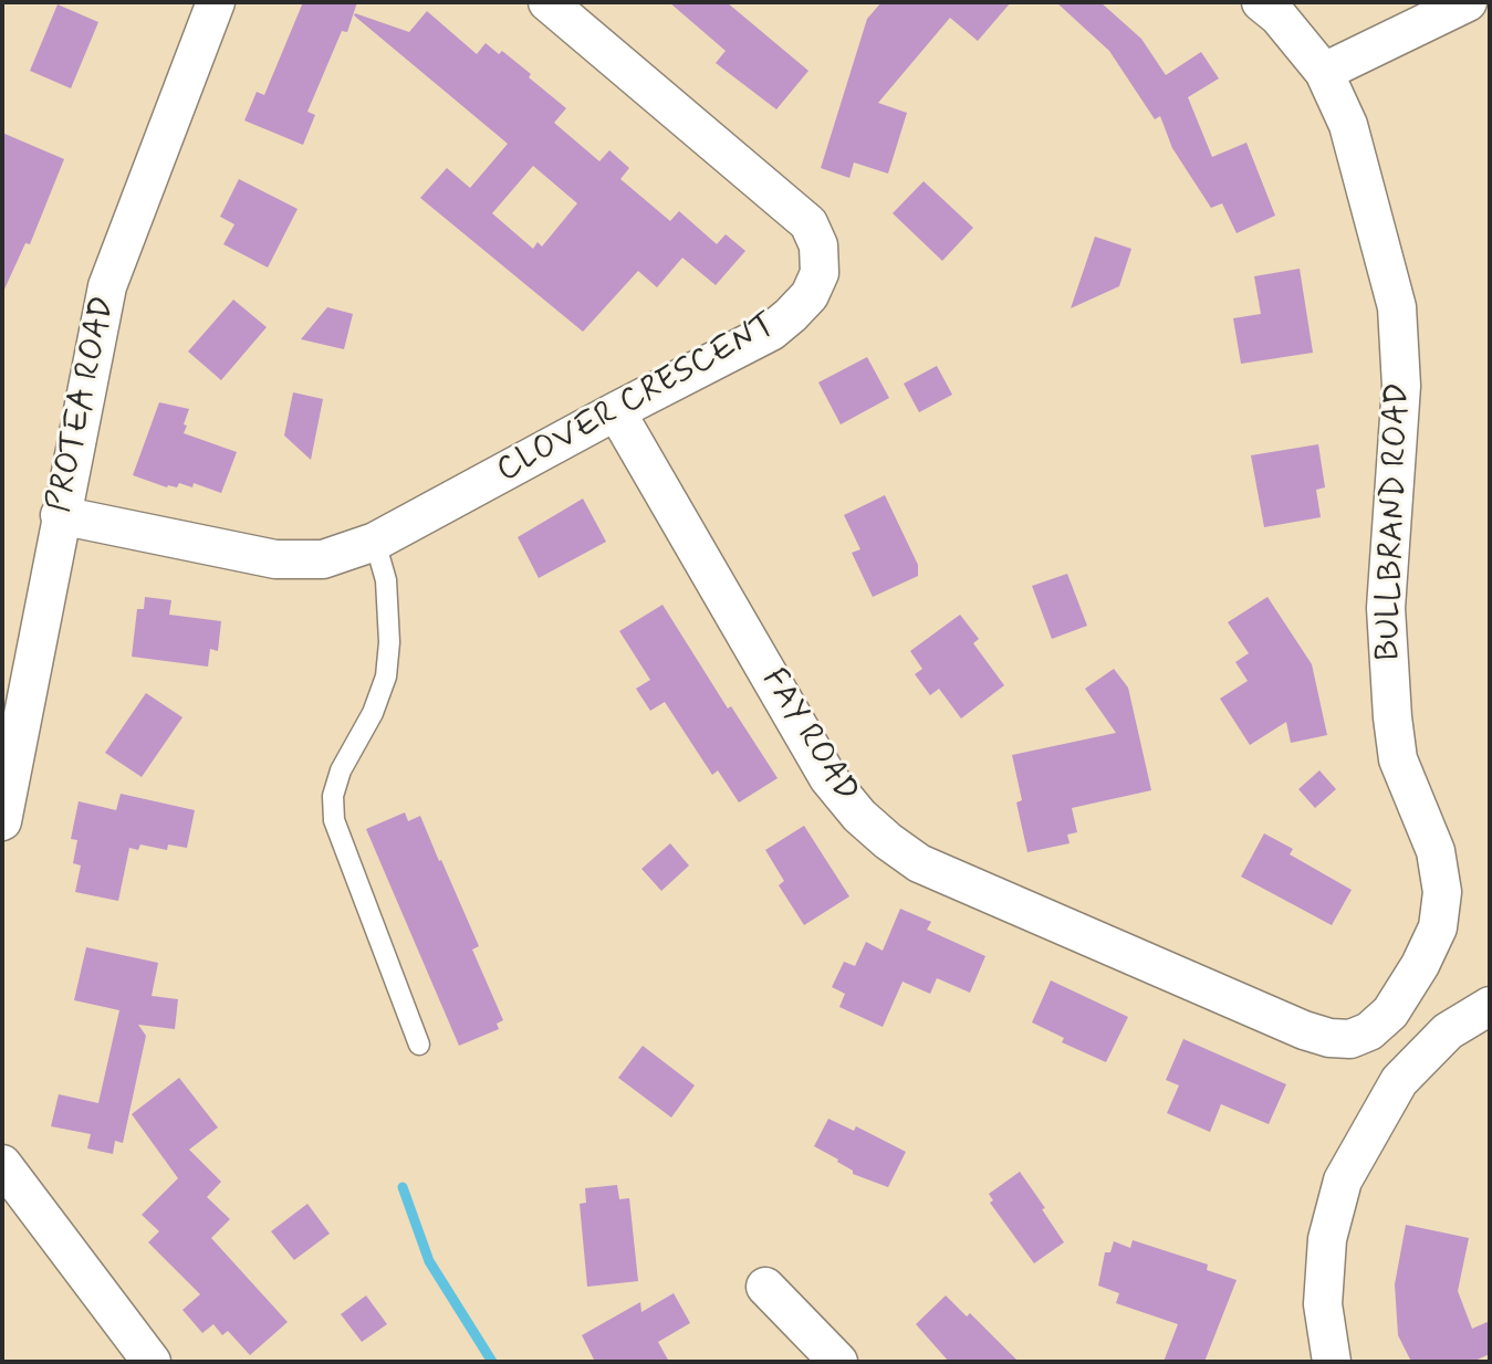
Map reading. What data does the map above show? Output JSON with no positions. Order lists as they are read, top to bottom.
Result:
{
  "streets": {
    "street": [
      "CLOVER CRESCENT",
      "PROTEA ROAD",
      "BULLBRAND ROAD",
      "FAY ROAD"
    ]
  },
  "crossings": [
    ["CLOVER CRESCENT", "PROTEA ROAD"],
    ["CLOVER CRESCENT", "FAY ROAD"],
    ["BULLBRAND ROAD", "FAY ROAD"]
  ]
}
